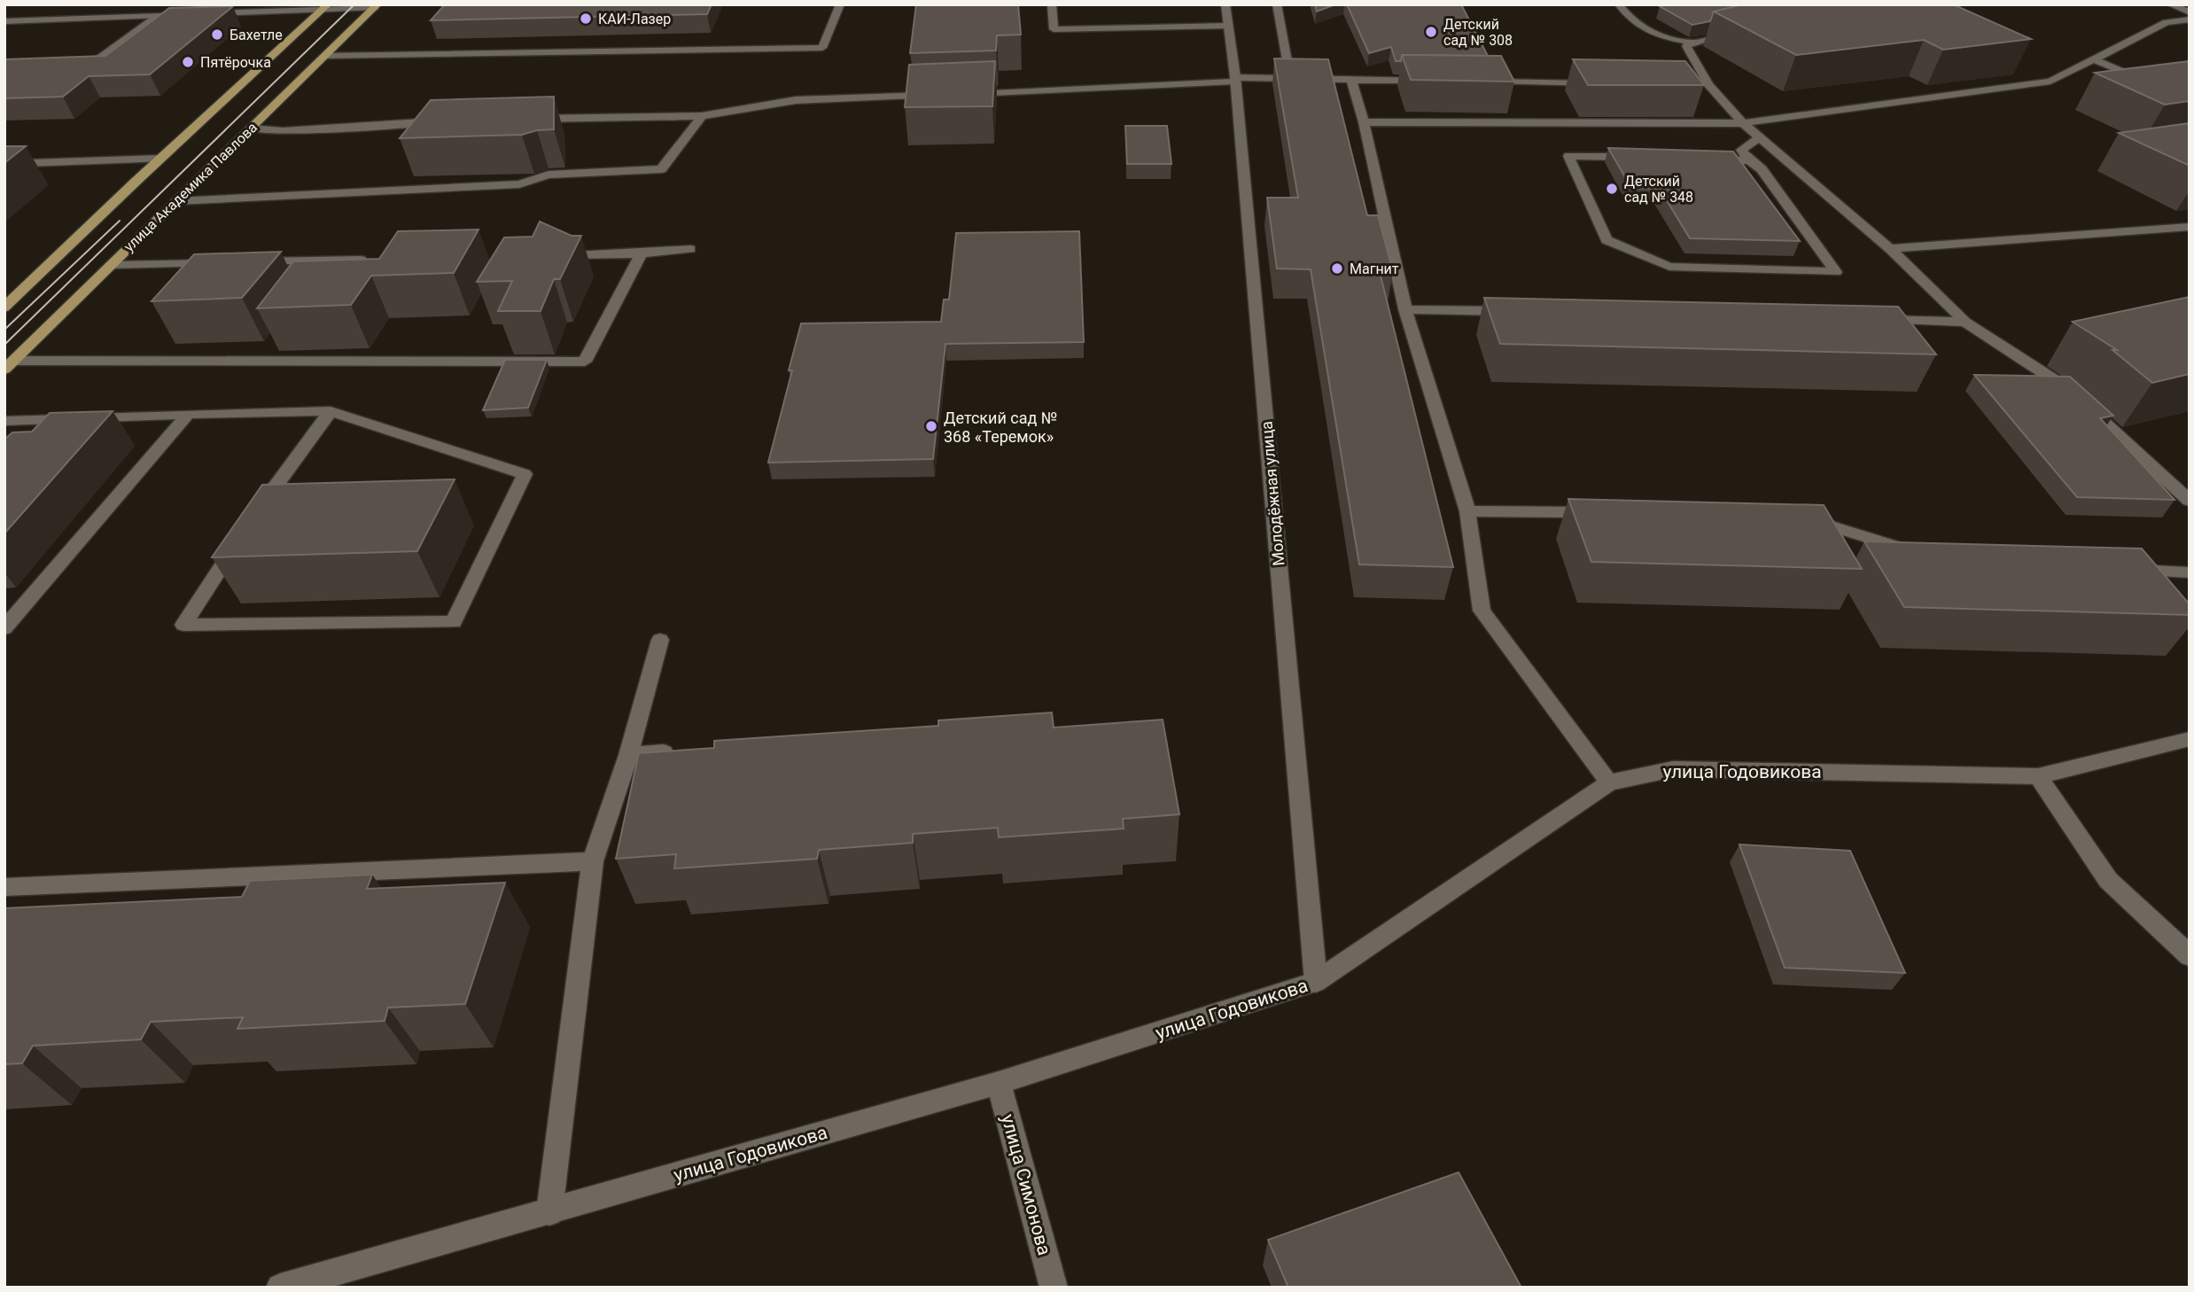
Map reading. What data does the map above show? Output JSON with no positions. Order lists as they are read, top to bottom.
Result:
{
  "streets": {
    "main road": ["улица Академика Павлова"],
    "street": ["Молодёжная улица", "улица Годовикова", "улица Симонова"]
  },
  "crossings": [
    ["Молодёжная улица", "улица Годовикова"],
    ["улица Годовикова", "улица Симонова"]
  ],
  "places": [
    "КАИ-Лазер",
    "Детский сад № 308",
    "Бахетле",
    "Пятёрочка",
    "Детский сад № 348",
    "Магнит",
    "Детский сад № 368 «Теремок»"
  ]
}
